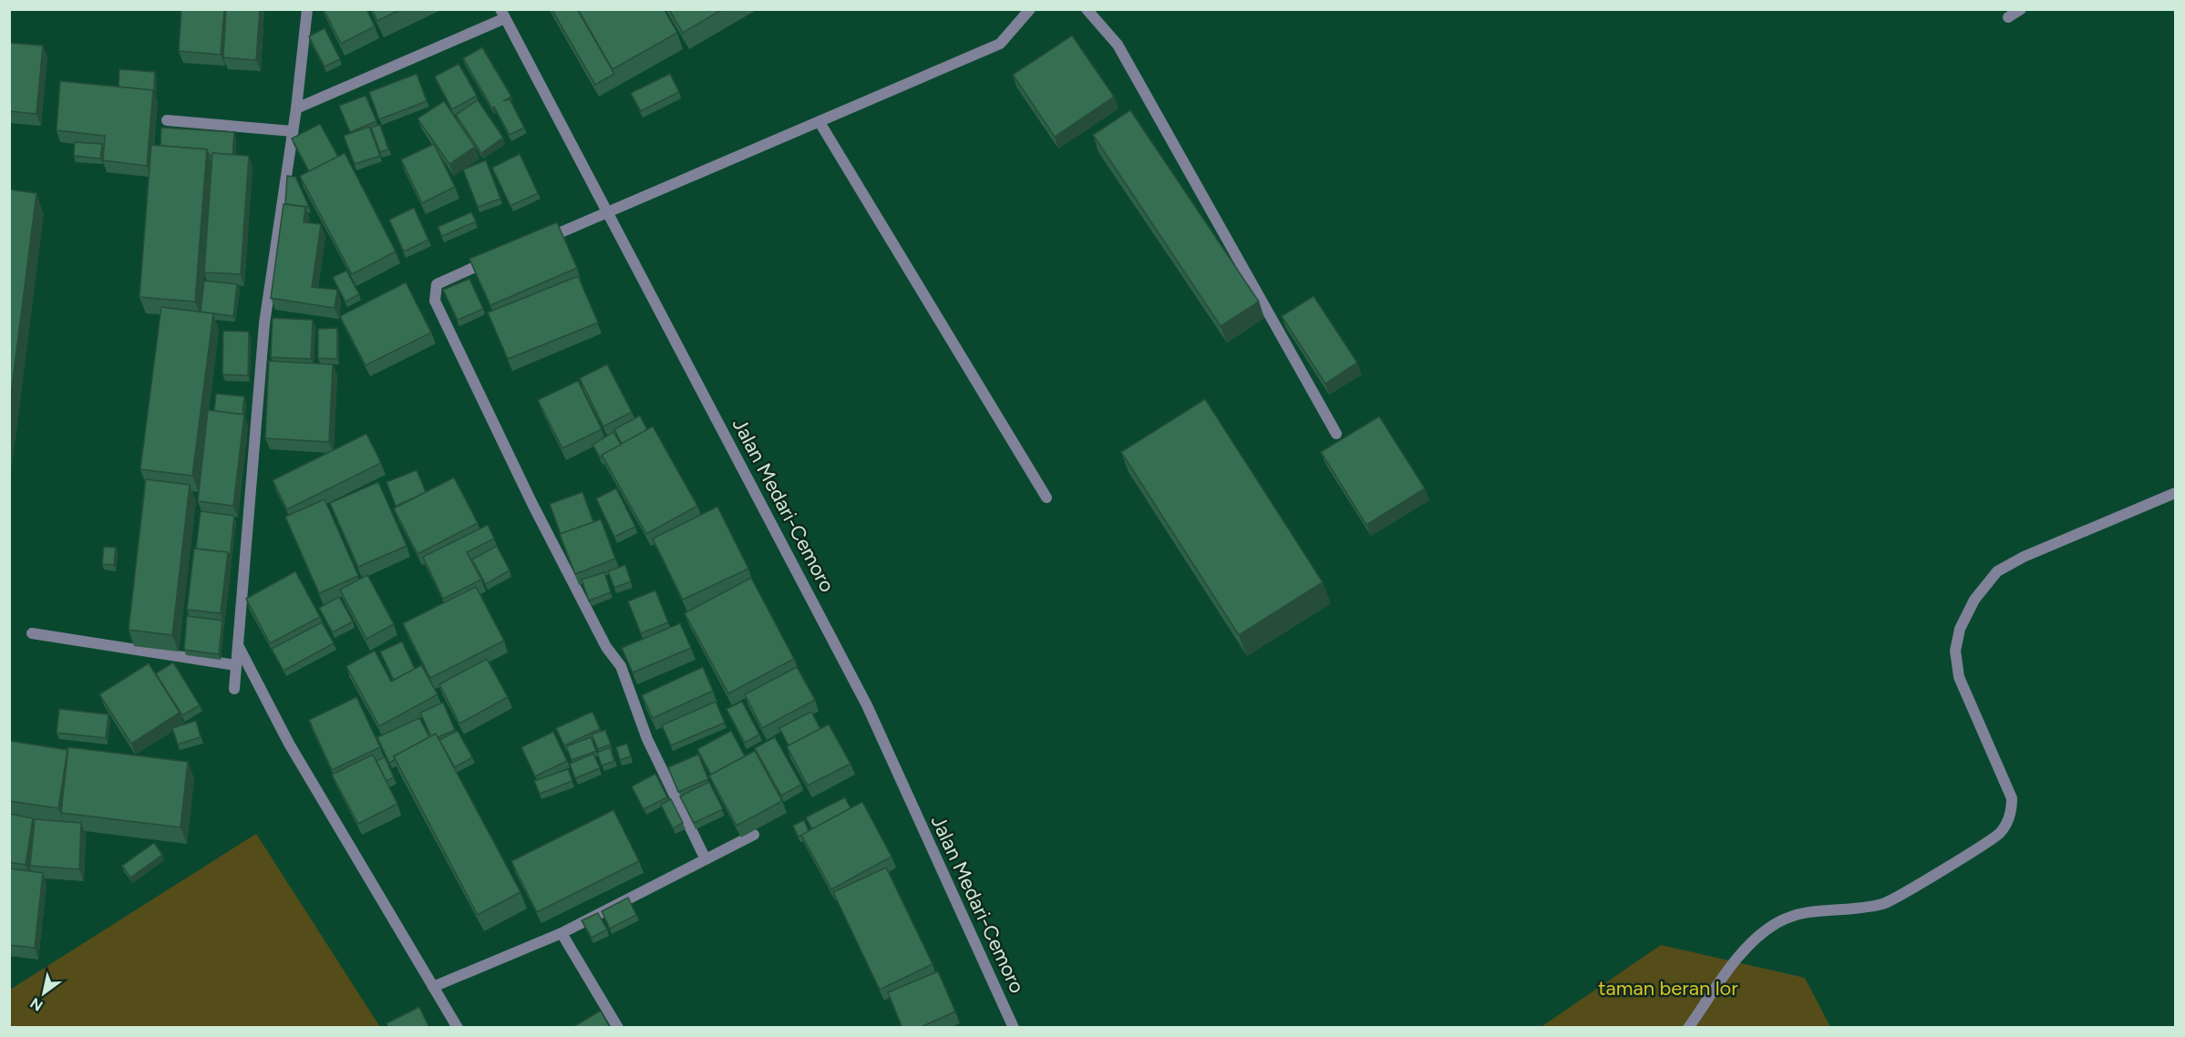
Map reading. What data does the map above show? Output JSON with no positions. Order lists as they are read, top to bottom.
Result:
{
  "streets": {
    "street": ["Jalan Medari-Cemoro"]
  },
  "parks": ["taman beran lor"],
  "north": "bottom left"
}
